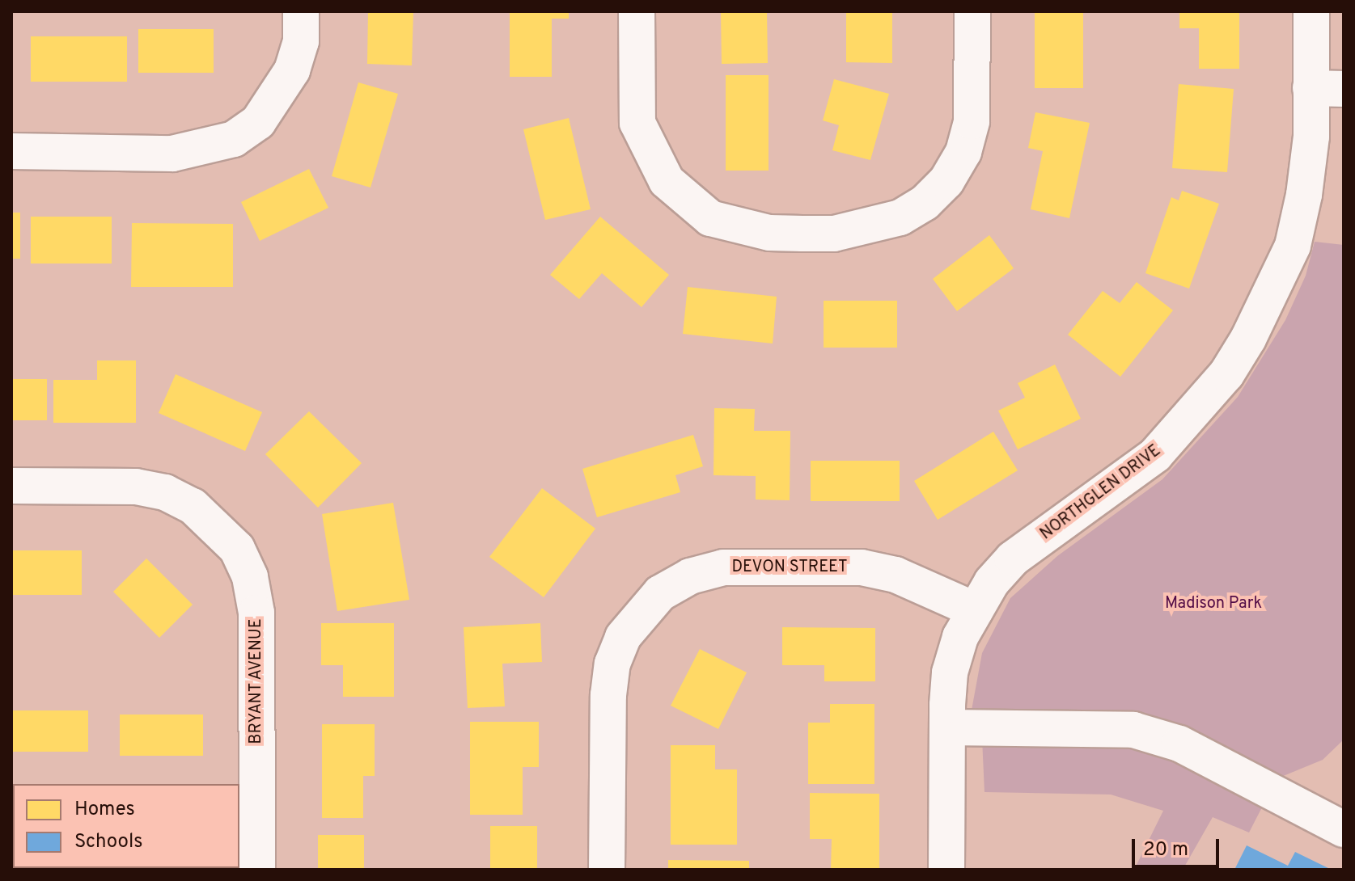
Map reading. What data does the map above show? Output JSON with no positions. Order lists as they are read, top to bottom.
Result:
{
  "streets": {
    "street": ["NORTHGLEN DRIVE", "DEVON STREET", "BRYANT AVENUE"]
  },
  "crossings": [
    ["NORTHGLEN DRIVE", "DEVON STREET"]
  ],
  "parks": ["Madison Park"],
  "legend": ["Homes", "Schools"],
  "scale_bar": "20 m"
}
